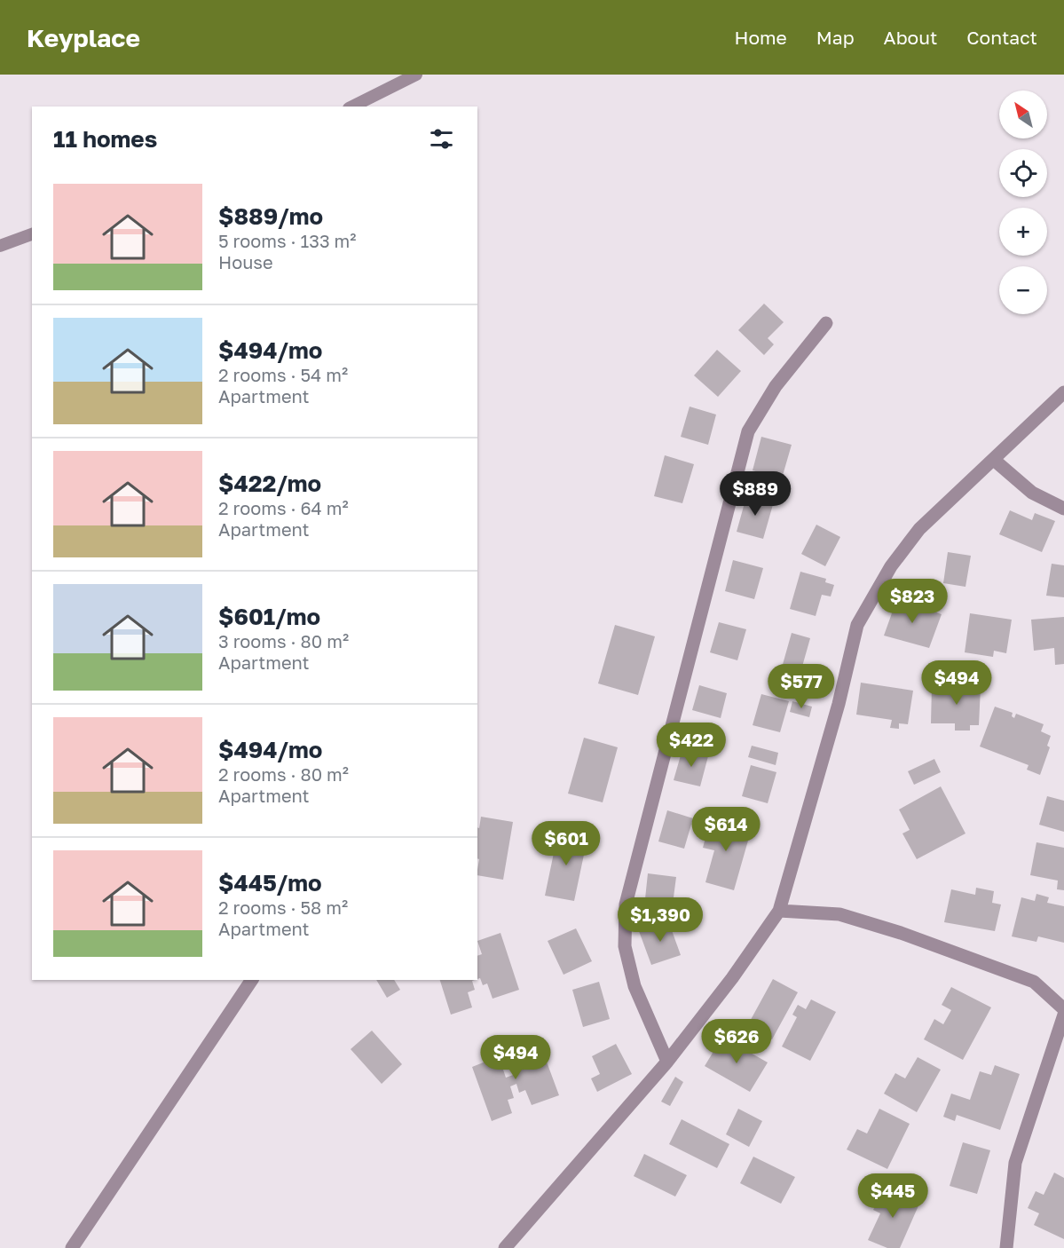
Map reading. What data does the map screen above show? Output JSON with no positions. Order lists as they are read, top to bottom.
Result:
{
  "north": "top left",
  "page": {
    "header": "Keyplace",
    "nav": [
      "Home",
      "Map",
      "About",
      "Contact"
    ],
    "map_buttons": ["+", "−"],
    "heading": "11 homes",
    "list": [
      {
        "name": "$889/mo",
        "note": "5 rooms · 133 m² · House"
      },
      {
        "name": "$494/mo",
        "note": "2 rooms · 54 m² · Apartment"
      },
      {
        "name": "$422/mo",
        "note": "2 rooms · 64 m² · Apartment"
      },
      {
        "name": "$601/mo",
        "note": "3 rooms · 80 m² · Apartment"
      },
      {
        "name": "$494/mo",
        "note": "2 rooms · 80 m² · Apartment"
      },
      {
        "name": "$445/mo",
        "note": "2 rooms · 58 m² · Apartment"
      }
    ],
    "price": [
      "$889",
      "$823",
      "$494",
      "$577",
      "$422",
      "$614",
      "$601",
      "$1,390",
      "$626",
      "$494",
      "$445"
    ]
  }
}
